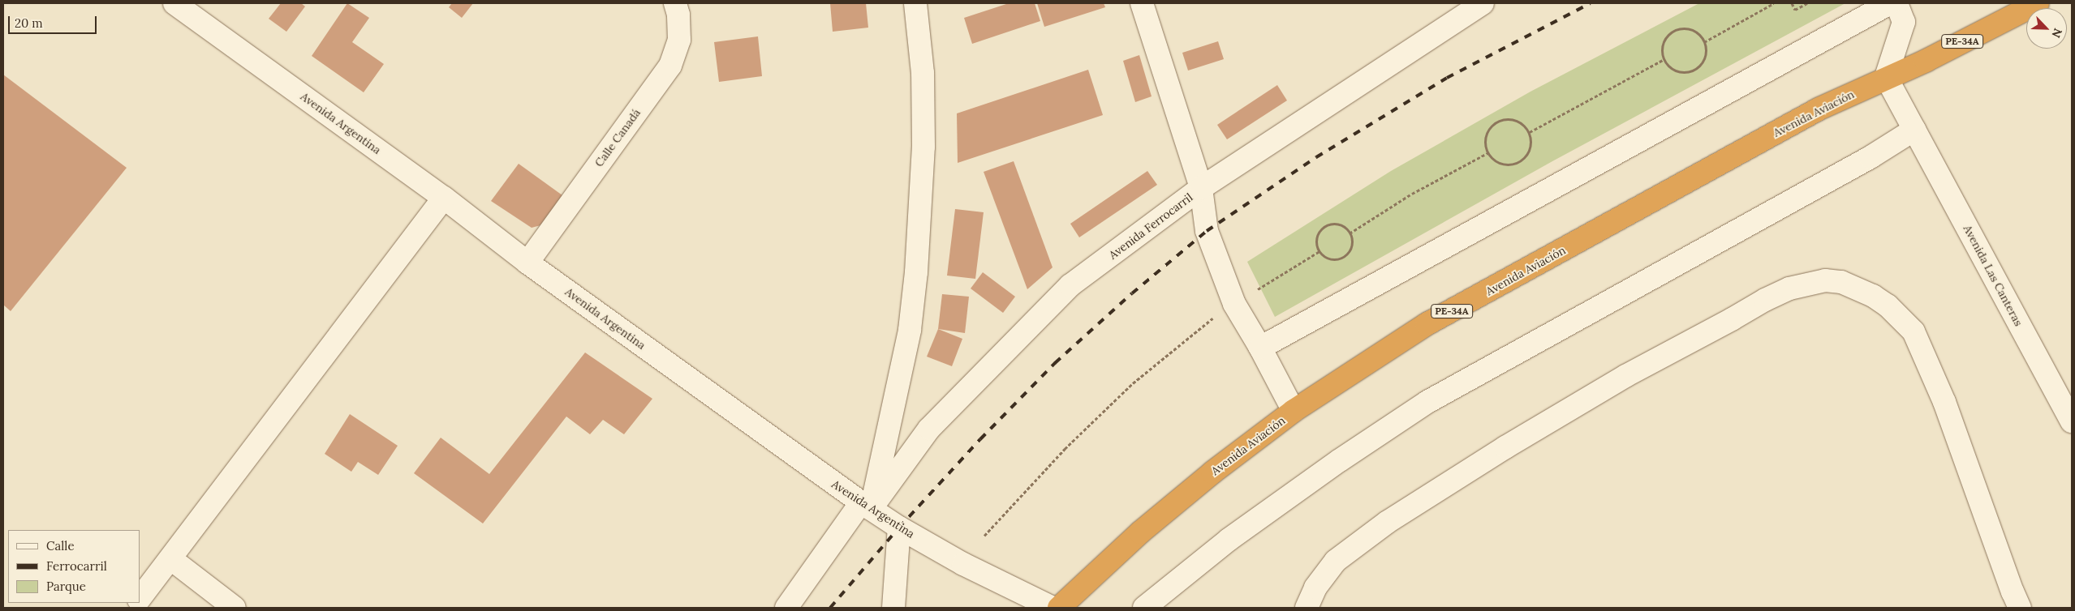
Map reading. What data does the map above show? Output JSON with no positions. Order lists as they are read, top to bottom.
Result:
{
  "streets": {
    "highway": ["PE-34A", "Avenida Aviación"],
    "street": [
      "Avenida Argentina",
      "Calle Canadá",
      "Avenida Ferrocarril",
      "Avenida Las Canteras"
    ]
  },
  "crossings": [
    ["Avenida Aviación", "Avenida Las Canteras"],
    ["Avenida Argentina", "Calle Canadá"],
    ["Avenida Argentina", "Avenida Ferrocarril"]
  ],
  "legend": ["Calle", "Ferrocarril", "Parque"],
  "scale_bar": "20 m",
  "north": "bottom right"
}
